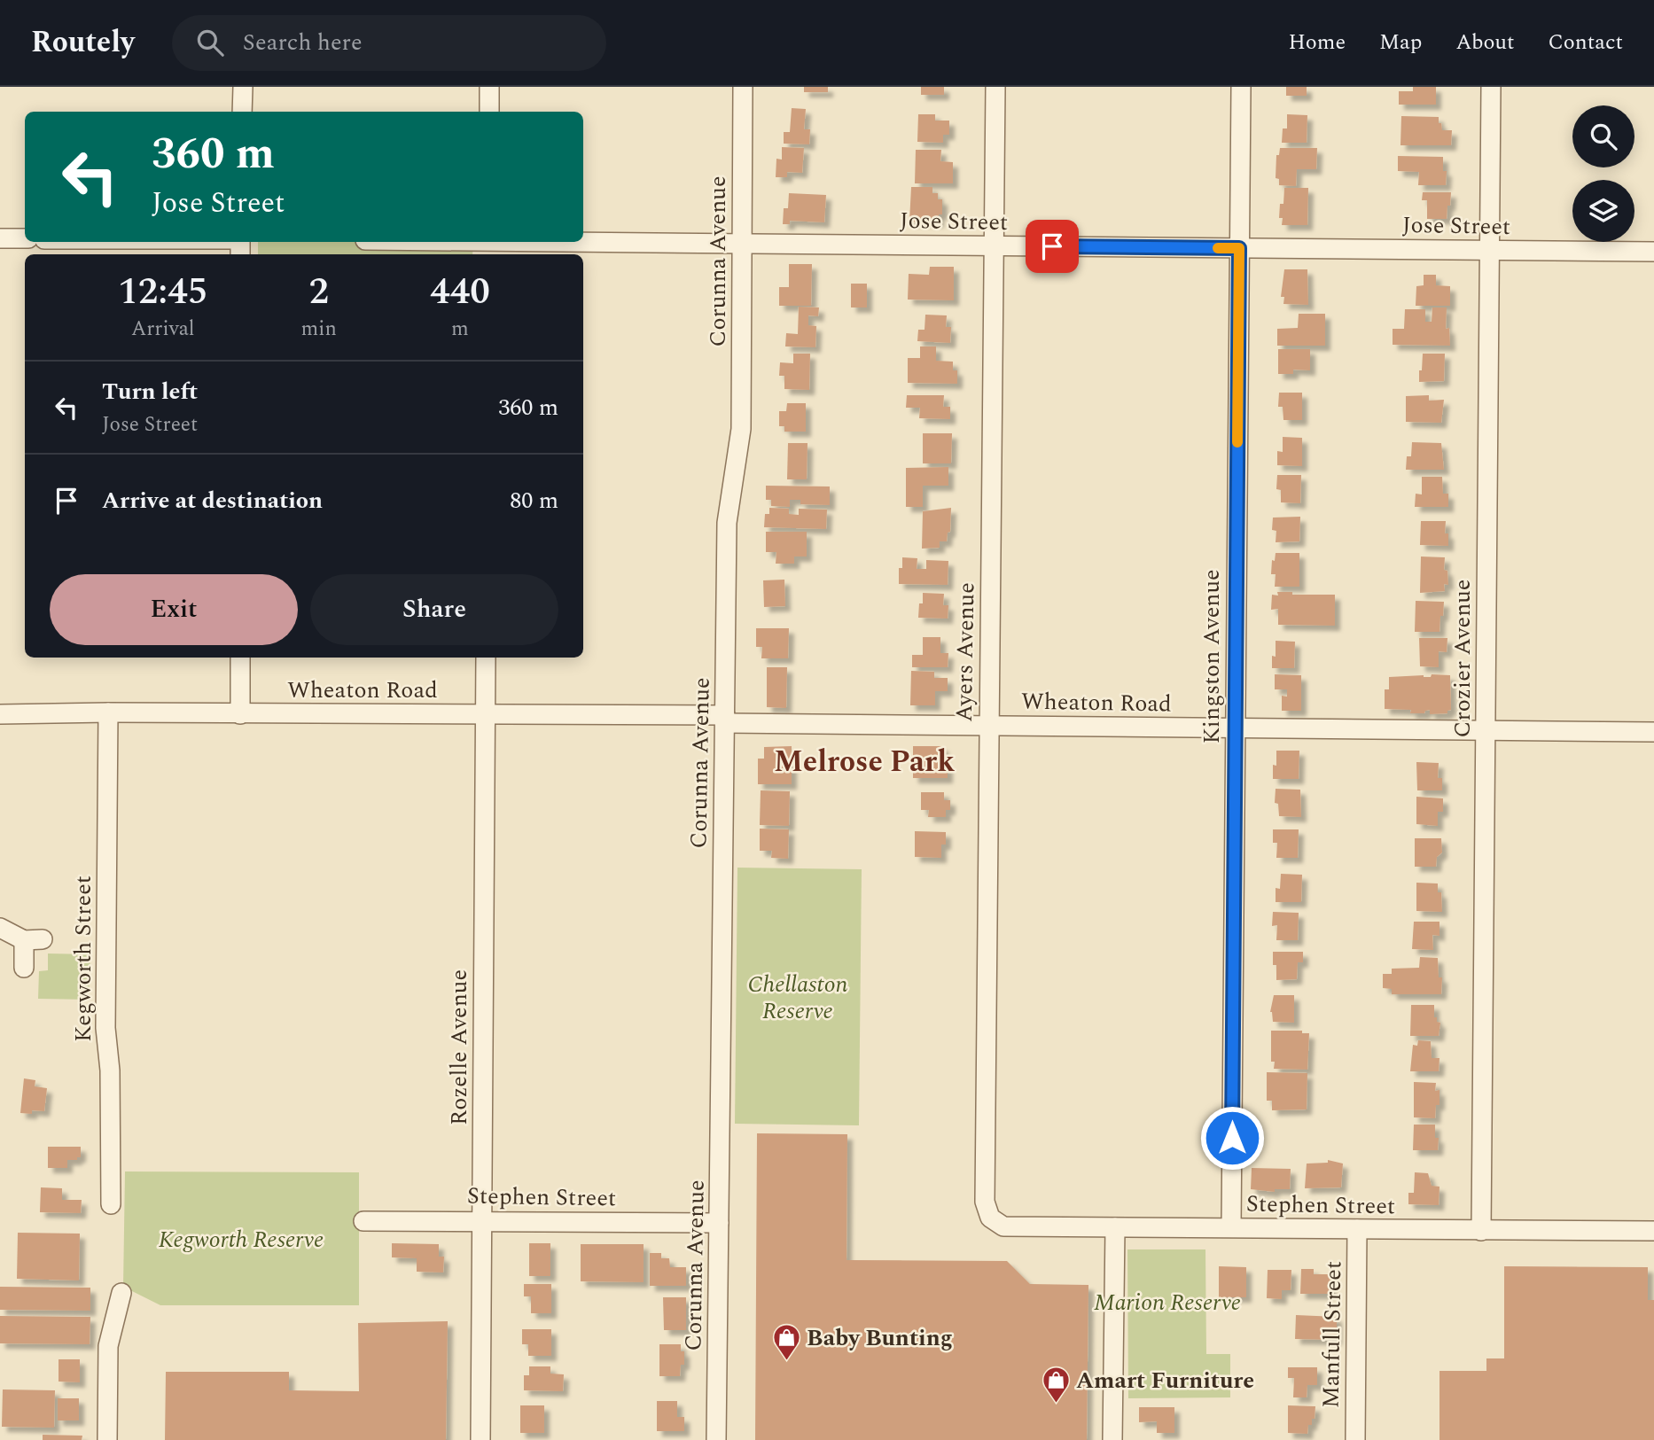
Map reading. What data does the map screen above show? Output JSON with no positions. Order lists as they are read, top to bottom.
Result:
{
  "streets": {
    "street": [
      "Jose Street",
      "Corunna Avenue",
      "Ayers Avenue",
      "Kingston Avenue",
      "Crozier Avenue",
      "Wheaton Road",
      "Kegworth Street",
      "Rozelle Avenue",
      "Stephen Street",
      "Manfull Street"
    ]
  },
  "crossings": [
    ["Jose Street", "Corunna Avenue"],
    ["Jose Street", "Ayers Avenue"],
    ["Jose Street", "Kingston Avenue"],
    ["Jose Street", "Crozier Avenue"],
    ["Corunna Avenue", "Wheaton Road"],
    ["Corunna Avenue", "Stephen Street"],
    ["Ayers Avenue", "Wheaton Road"],
    ["Ayers Avenue", "Stephen Street"],
    ["Kingston Avenue", "Wheaton Road"],
    ["Kingston Avenue", "Stephen Street"],
    ["Crozier Avenue", "Wheaton Road"],
    ["Crozier Avenue", "Stephen Street"],
    ["Wheaton Road", "Kegworth Street"],
    ["Wheaton Road", "Rozelle Avenue"],
    ["Rozelle Avenue", "Stephen Street"],
    ["Stephen Street", "Manfull Street"]
  ],
  "districts": ["Melrose Park"],
  "parks": ["Chellaston Reserve", "Kegworth Reserve", "Marion Reserve"],
  "places": {
    "shop": ["Baby Bunting", "Amart Furniture"]
  },
  "page": {
    "header": "Routely",
    "search": "Search here",
    "nav": [
      "Home",
      "Map",
      "About",
      "Contact"
    ],
    "turn": ["360 m", "Jose Street"],
    "eta": [
      "12:45",
      "Arrival",
      "2",
      "min",
      "440",
      "m"
    ],
    "list": [
      {
        "name": "Turn left",
        "note": "Jose Street",
        "value": "360 m"
      },
      {
        "name": "Arrive at destination",
        "value": "80 m"
      }
    ],
    "buttons": ["Exit", "Share"]
  }
}
